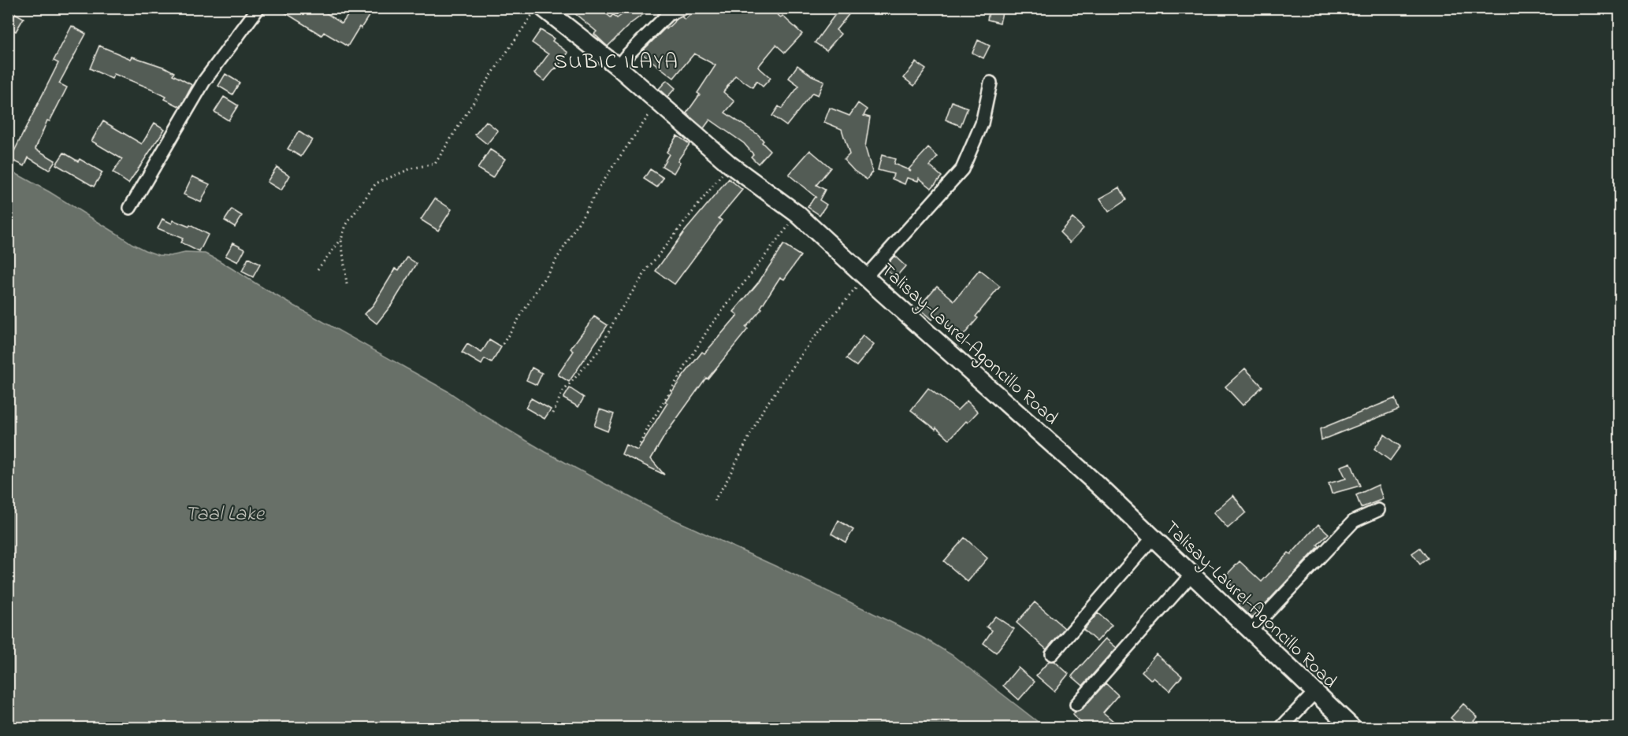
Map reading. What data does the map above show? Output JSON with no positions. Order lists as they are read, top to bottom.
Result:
{
  "streets": {
    "main road": ["Talisay-Laurel-Agoncillo Road"]
  },
  "districts": ["SUBIC ILAYA"],
  "water": ["Taal Lake"]
}
